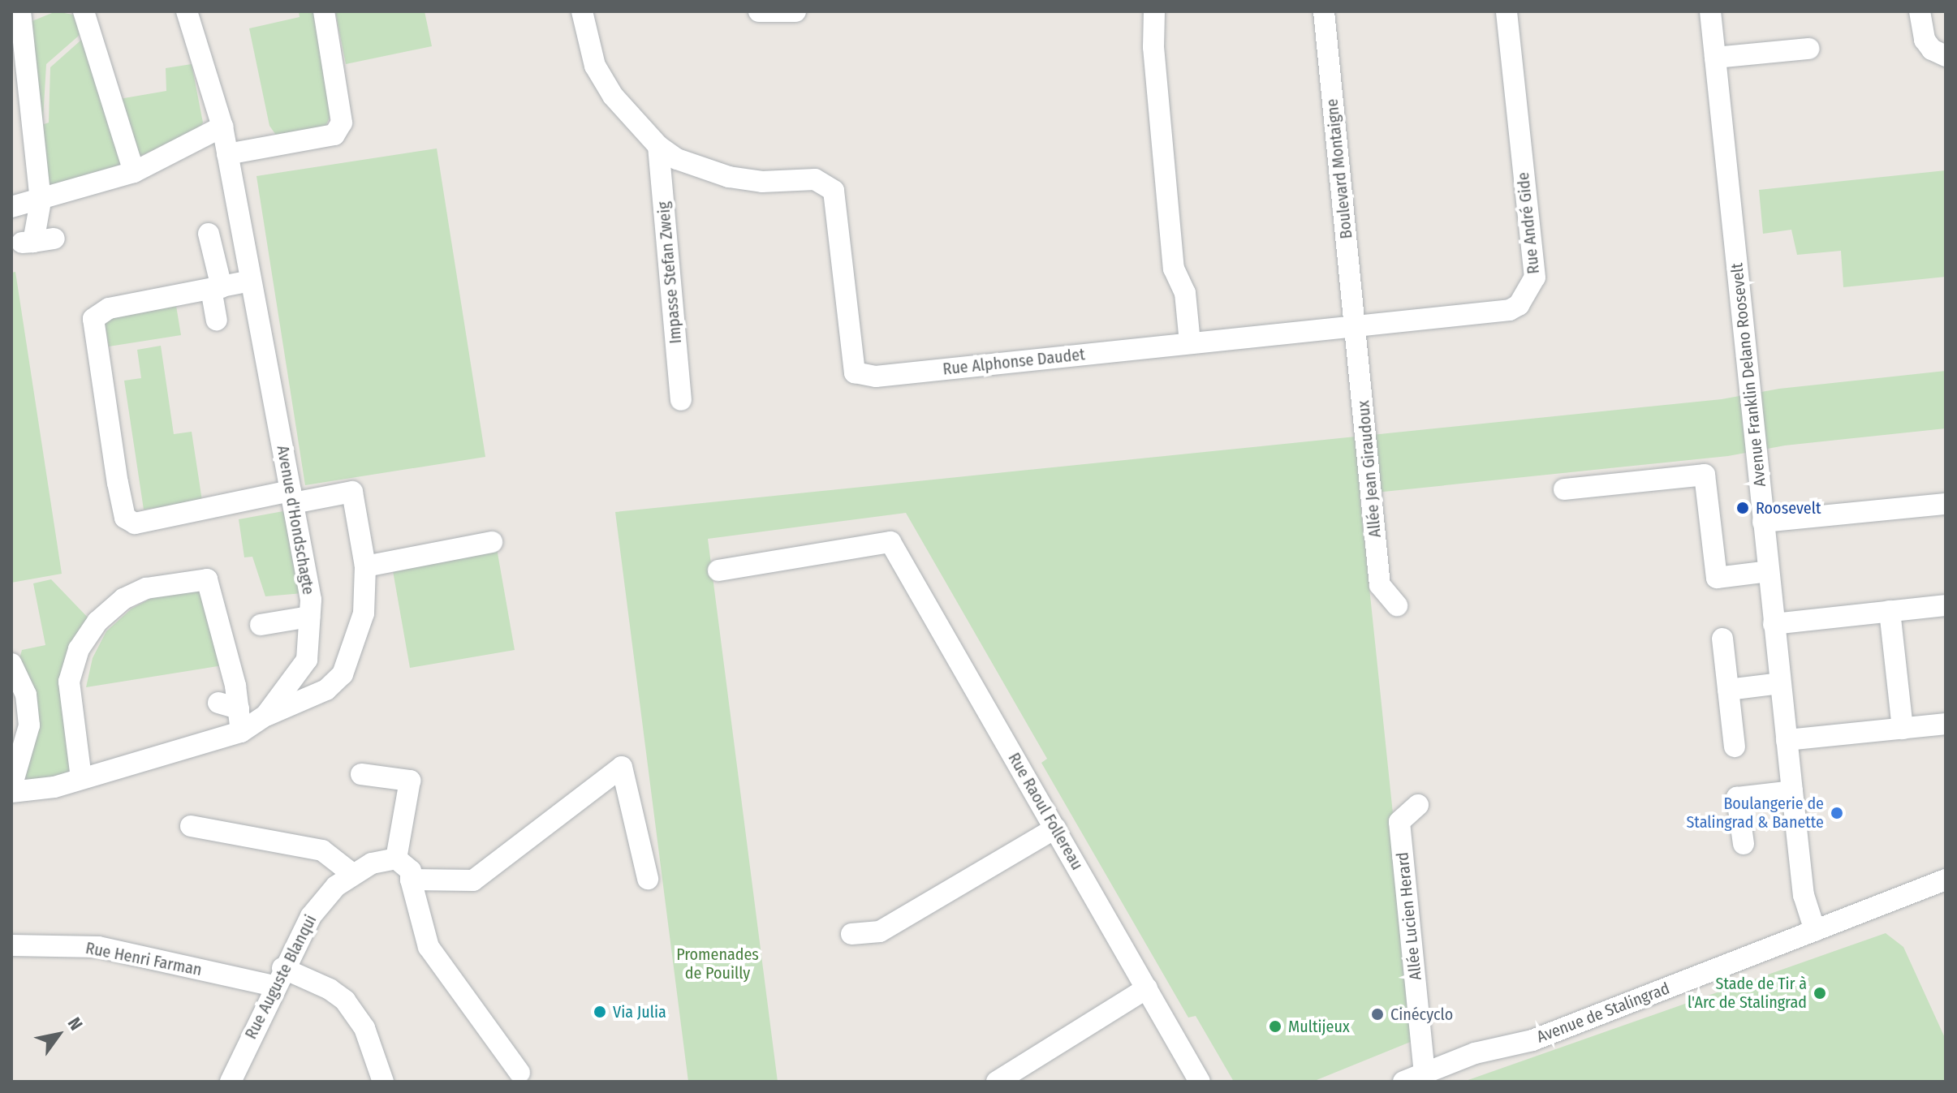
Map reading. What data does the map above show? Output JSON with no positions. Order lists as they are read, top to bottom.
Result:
{
  "streets": {
    "street": [
      "Boulevard Montaigne",
      "Rue André Gide",
      "Impasse Stefan Zweig",
      "Rue Alphonse Daudet",
      "Avenue Franklin Delano Roosevelt",
      "Allée Jean Giraudoux",
      "Avenue d'Hondschagte",
      "Rue Raoul Follereau",
      "Allée Lucien Herard",
      "Rue Henri Farman",
      "Rue Auguste Blanqui",
      "Avenue de Stalingrad"
    ]
  },
  "crossings": [
    ["Boulevard Montaigne", "Rue André Gide"],
    ["Boulevard Montaigne", "Rue Alphonse Daudet"],
    ["Boulevard Montaigne", "Allée Jean Giraudoux"],
    ["Rue André Gide", "Rue Alphonse Daudet"],
    ["Rue André Gide", "Allée Jean Giraudoux"],
    ["Impasse Stefan Zweig", "Rue Alphonse Daudet"],
    ["Rue Alphonse Daudet", "Allée Jean Giraudoux"],
    ["Avenue Franklin Delano Roosevelt", "Avenue de Stalingrad"],
    ["Allée Lucien Herard", "Avenue de Stalingrad"],
    ["Rue Henri Farman", "Rue Auguste Blanqui"]
  ],
  "parks": ["Promenades de Pouilly"],
  "places": [
    "Roosevelt",
    "Boulangerie de Stalingrad & Banette",
    "Stade de Tir à l'Arc de Stalingrad",
    "Via Julia",
    "Cinécyclo",
    "Multijeux"
  ],
  "north": "top right"
}
